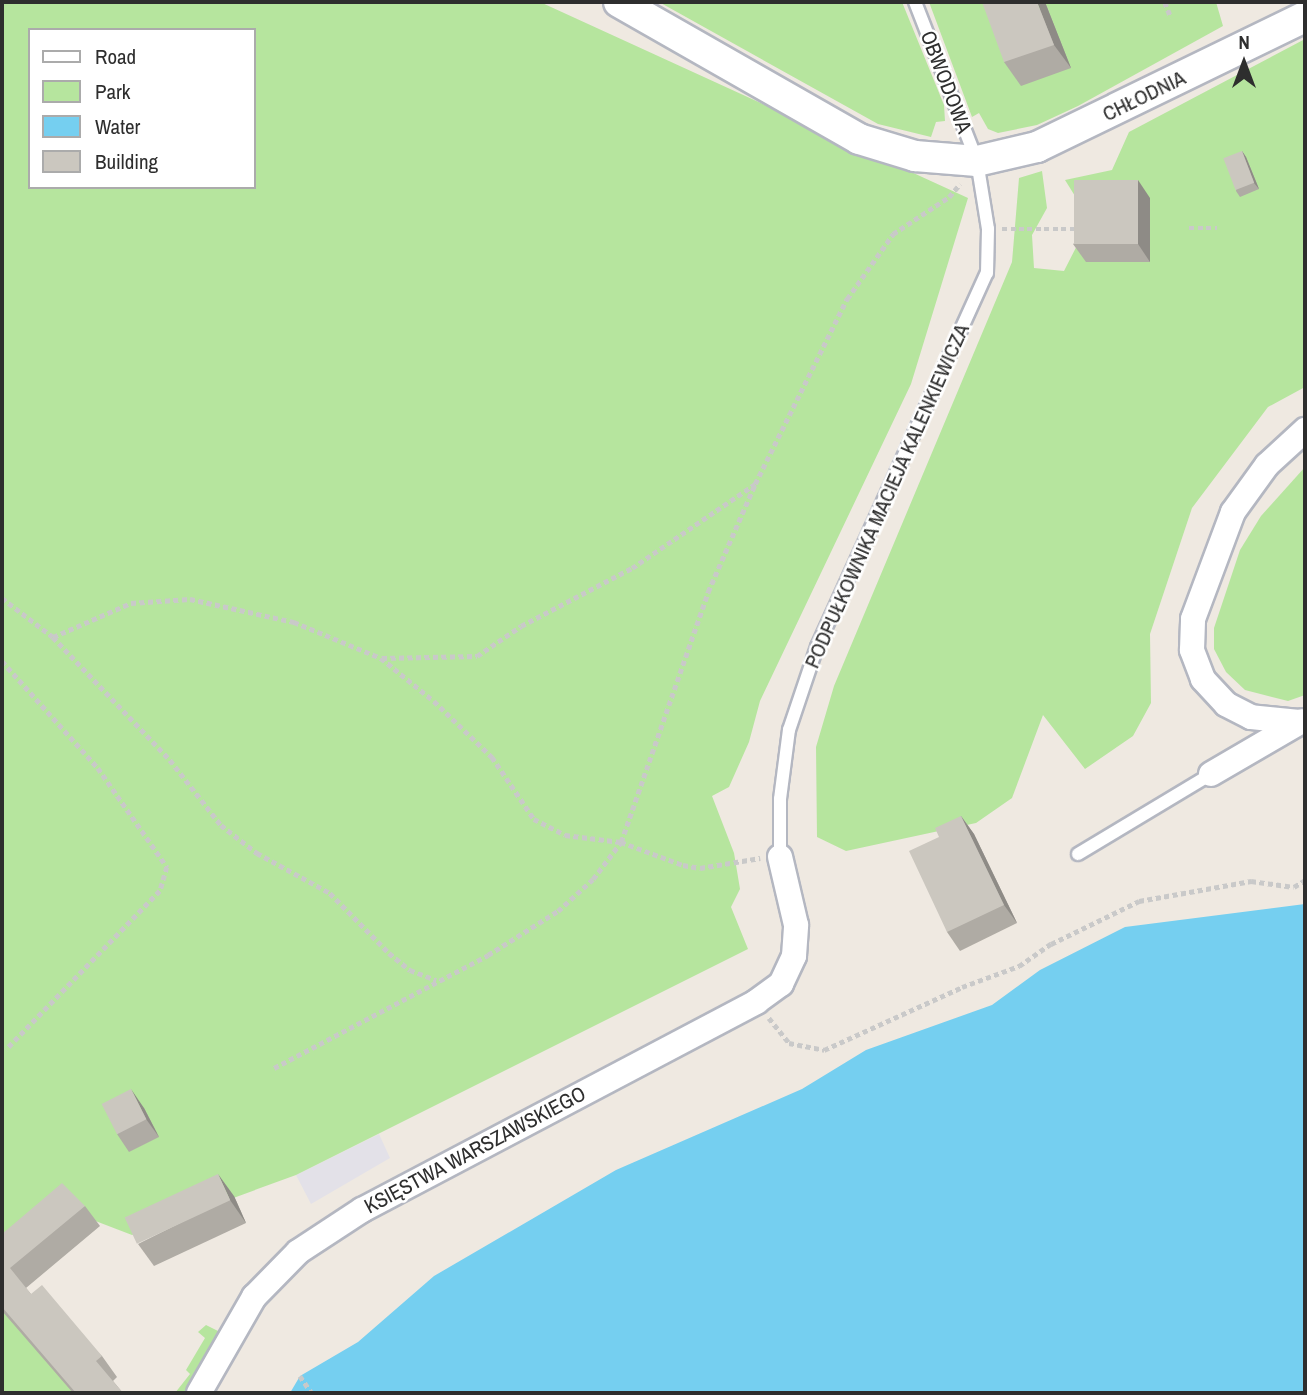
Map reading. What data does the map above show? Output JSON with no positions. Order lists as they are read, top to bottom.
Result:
{
  "streets": {
    "street": ["CHŁODNIA", "PODPUŁKOWNIKA MACIEJA KALENKIEWICZA", "KSIĘSTWA WARSZAWSKIEGO"],
    "lane": ["OBWODOWA"]
  },
  "crossings": [
    ["OBWODOWA", "CHŁODNIA"],
    ["OBWODOWA", "PODPUŁKOWNIKA MACIEJA KALENKIEWICZA"],
    ["CHŁODNIA", "PODPUŁKOWNIKA MACIEJA KALENKIEWICZA"],
    ["PODPUŁKOWNIKA MACIEJA KALENKIEWICZA", "KSIĘSTWA WARSZAWSKIEGO"]
  ],
  "legend": [
    "Road",
    "Park",
    "Water",
    "Building"
  ],
  "north": "top"
}
